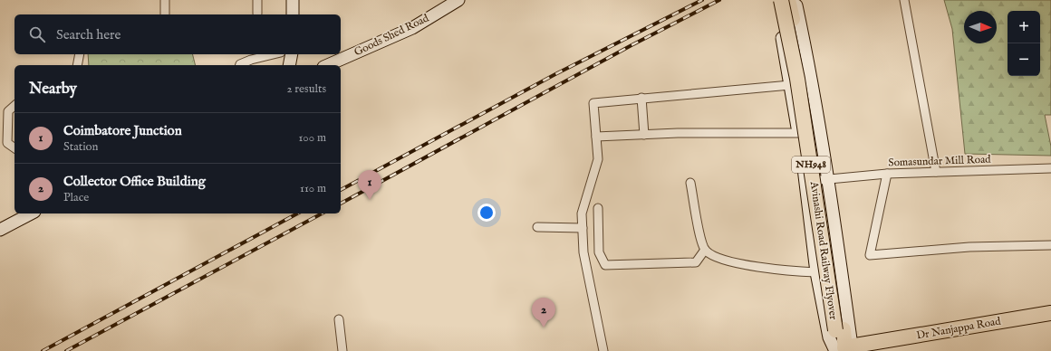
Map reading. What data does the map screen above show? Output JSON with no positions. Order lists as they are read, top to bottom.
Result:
{
  "streets": {
    "highway": ["NH948", "Avinashi Road Railway Flyover", "Dr Nanjappa Road"],
    "street": ["Goods Shed Road", "Somasundar Mill Road"]
  },
  "crossings": [
    ["Avinashi Road Railway Flyover", "Dr Nanjappa Road"]
  ],
  "north": "right",
  "page": {
    "map_buttons": ["+", "−"],
    "search": "Search here",
    "heading": ["Nearby", "2 results"],
    "list": [
      {
        "mark": "1",
        "name": "Coimbatore Junction",
        "note": "Station",
        "value": "100 m"
      },
      {
        "mark": "2",
        "name": "Collector Office Building",
        "note": "Place",
        "value": "110 m"
      }
    ],
    "pins": ["1", "2"]
  }
}
